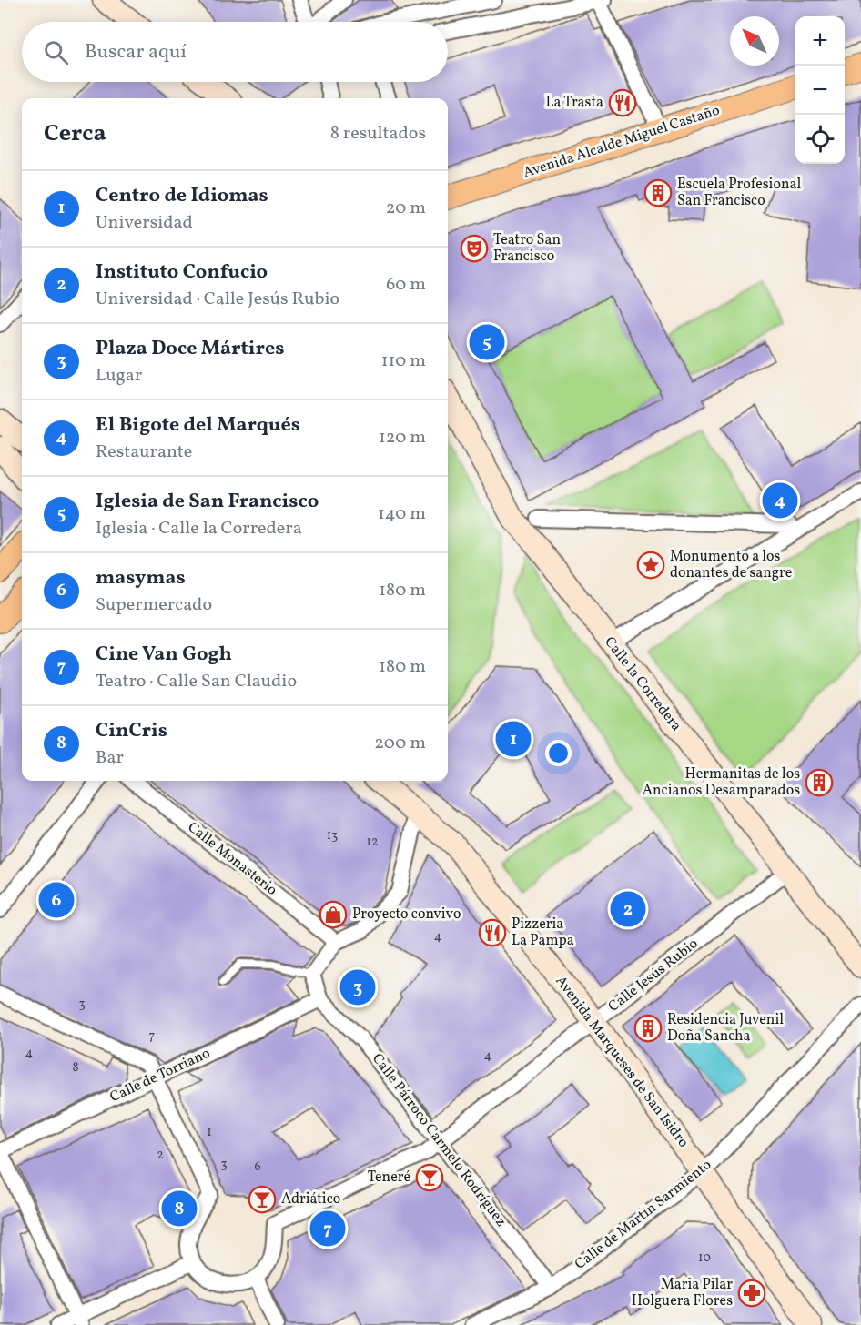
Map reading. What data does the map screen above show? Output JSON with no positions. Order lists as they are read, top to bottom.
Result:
{
  "streets": {
    "main road": ["Avenida Alcalde Miguel Castaño", "Calle la Corredera", "Avenida Marqueses de San Isidro"],
    "street": [
      "Calle Monasterio",
      "Calle Jesús Rubio",
      "Calle de Torriano",
      "Calle Párroco Carmelo Rodríguez",
      "Calle de Martín Sarmiento"
    ]
  },
  "crossings": [
    ["Calle la Corredera", "Calle Jesús Rubio"],
    ["Calle Jesús Rubio", "Avenida Marqueses de San Isidro"],
    ["Calle Jesús Rubio", "Calle Párroco Carmelo Rodríguez"],
    ["Avenida Marqueses de San Isidro", "Calle de Martín Sarmiento"],
    ["Calle de Torriano", "Calle Párroco Carmelo Rodríguez"],
    ["Calle Párroco Carmelo Rodríguez", "Calle de Martín Sarmiento"]
  ],
  "places": {
    "restaurant": ["La Trasta", "Pizzeria La Pampa"],
    "building": ["Escuela Profesional San Francisco", "Hermanitas de los Ancianos Desamparados", "Residencia Juvenil Doña Sancha"],
    "theatre": ["Teatro San Francisco"],
    "place": ["Monumento a los donantes de sangre"],
    "shop": ["Proyecto convivo"],
    "bar": ["Teneré", "Adriático"],
    "pharmacy": ["Maria Pilar Holguera Flores"]
  },
  "house_numbers": [
    "13",
    "12",
    "4",
    "3",
    "7",
    "4",
    "4",
    "8",
    "1",
    "2",
    "3",
    "6",
    "10"
  ],
  "north": "top left",
  "page": {
    "map_buttons": ["+", "−"],
    "search": "Buscar aquí",
    "heading": ["Cerca", "8 resultados"],
    "list": [
      {
        "mark": "1",
        "name": "Centro de Idiomas",
        "note": "Universidad",
        "value": "20 m"
      },
      {
        "mark": "2",
        "name": "Instituto Confucio",
        "note": "Universidad · Calle Jesús Rubio",
        "value": "60 m"
      },
      {
        "mark": "3",
        "name": "Plaza Doce Mártires",
        "note": "Lugar",
        "value": "110 m"
      },
      {
        "mark": "4",
        "name": "El Bigote del Marqués",
        "note": "Restaurante",
        "value": "120 m"
      },
      {
        "mark": "5",
        "name": "Iglesia de San Francisco",
        "note": "Iglesia · Calle la Corredera",
        "value": "140 m"
      },
      {
        "mark": "6",
        "name": "masymas",
        "note": "Supermercado",
        "value": "180 m"
      },
      {
        "mark": "7",
        "name": "Cine Van Gogh",
        "note": "Teatro · Calle San Claudio",
        "value": "180 m"
      },
      {
        "mark": "8",
        "name": "CinCris",
        "note": "Bar",
        "value": "200 m"
      }
    ],
    "pins": [
      "5",
      "4",
      "1",
      "6",
      "2",
      "3",
      "8",
      "7"
    ]
  }
}
